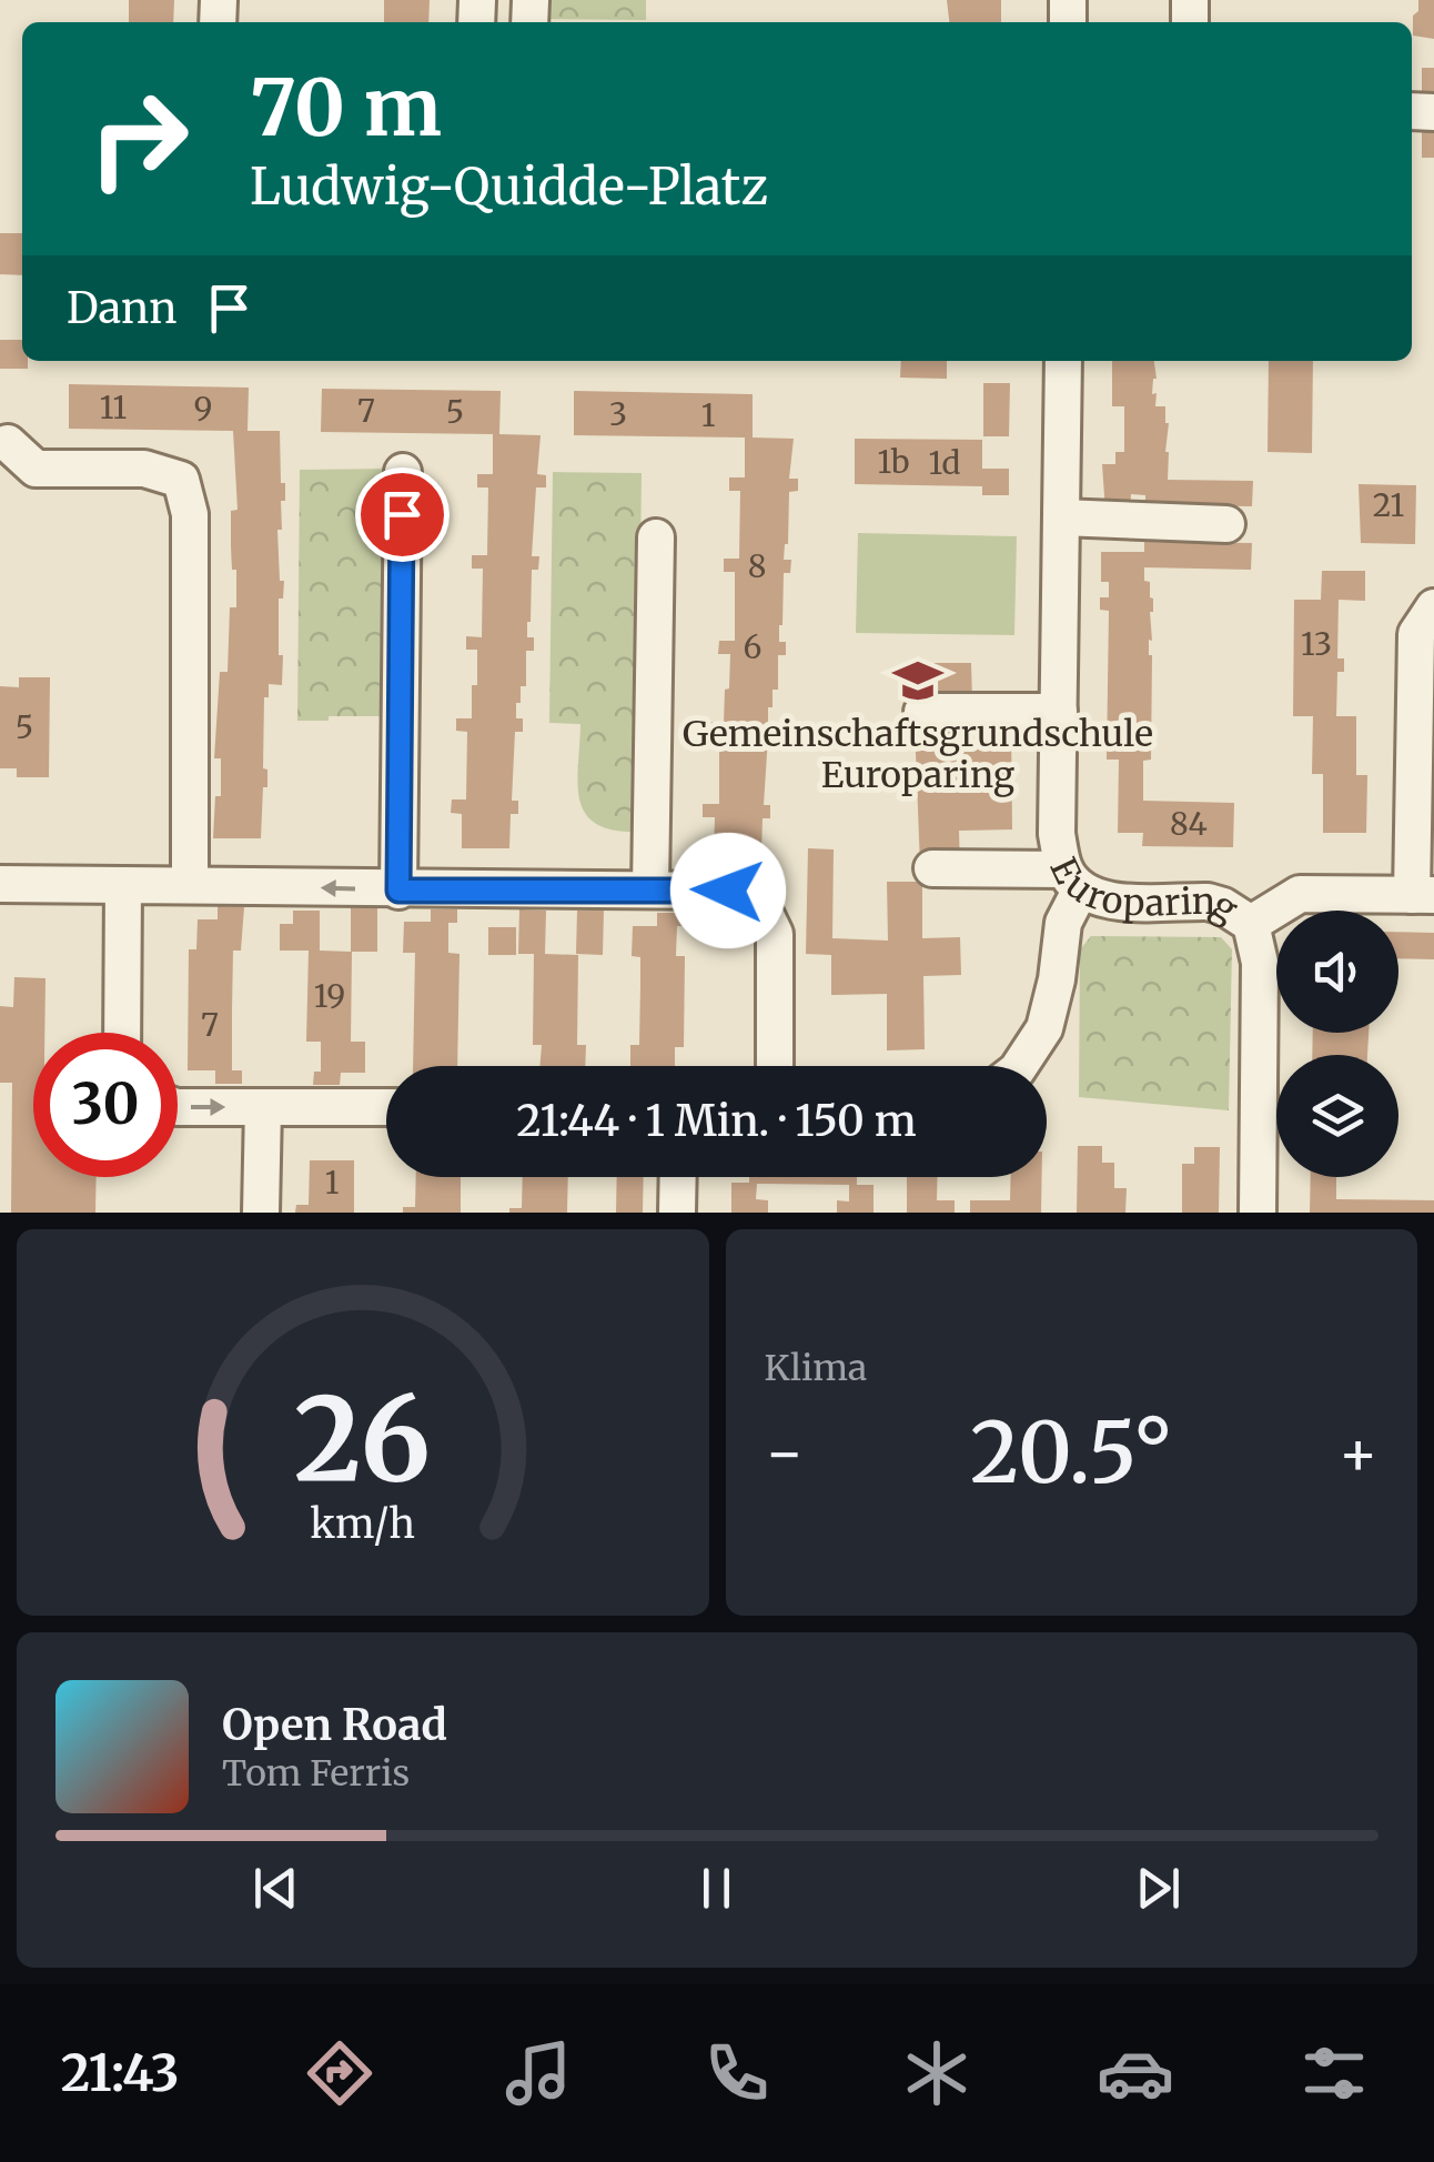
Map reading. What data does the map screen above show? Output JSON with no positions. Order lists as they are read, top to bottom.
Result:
{
  "streets": {
    "street": ["Europaring"]
  },
  "places": {
    "school or university": ["Gemeinschaftsgrundschule Europaring"]
  },
  "house_numbers": [
    "11",
    "9",
    "7",
    "5",
    "3",
    "1",
    "1b",
    "1d",
    "21",
    "8",
    "13",
    "6",
    "5",
    "84",
    "19",
    "7",
    "1"
  ],
  "page": {
    "turn": ["70 m", "Ludwig-Quidde-Platz"],
    "then": "Dann",
    "limit": "30",
    "trip": "21:44 · 1 Min. · 150 m",
    "tile": "Klima",
    "heat": ["−", "20.5°", "+"],
    "song": ["Open Road", "Tom Ferris"],
    "tabs": "21:43",
    "gauge": ["26", "km/h"]
  }
}
